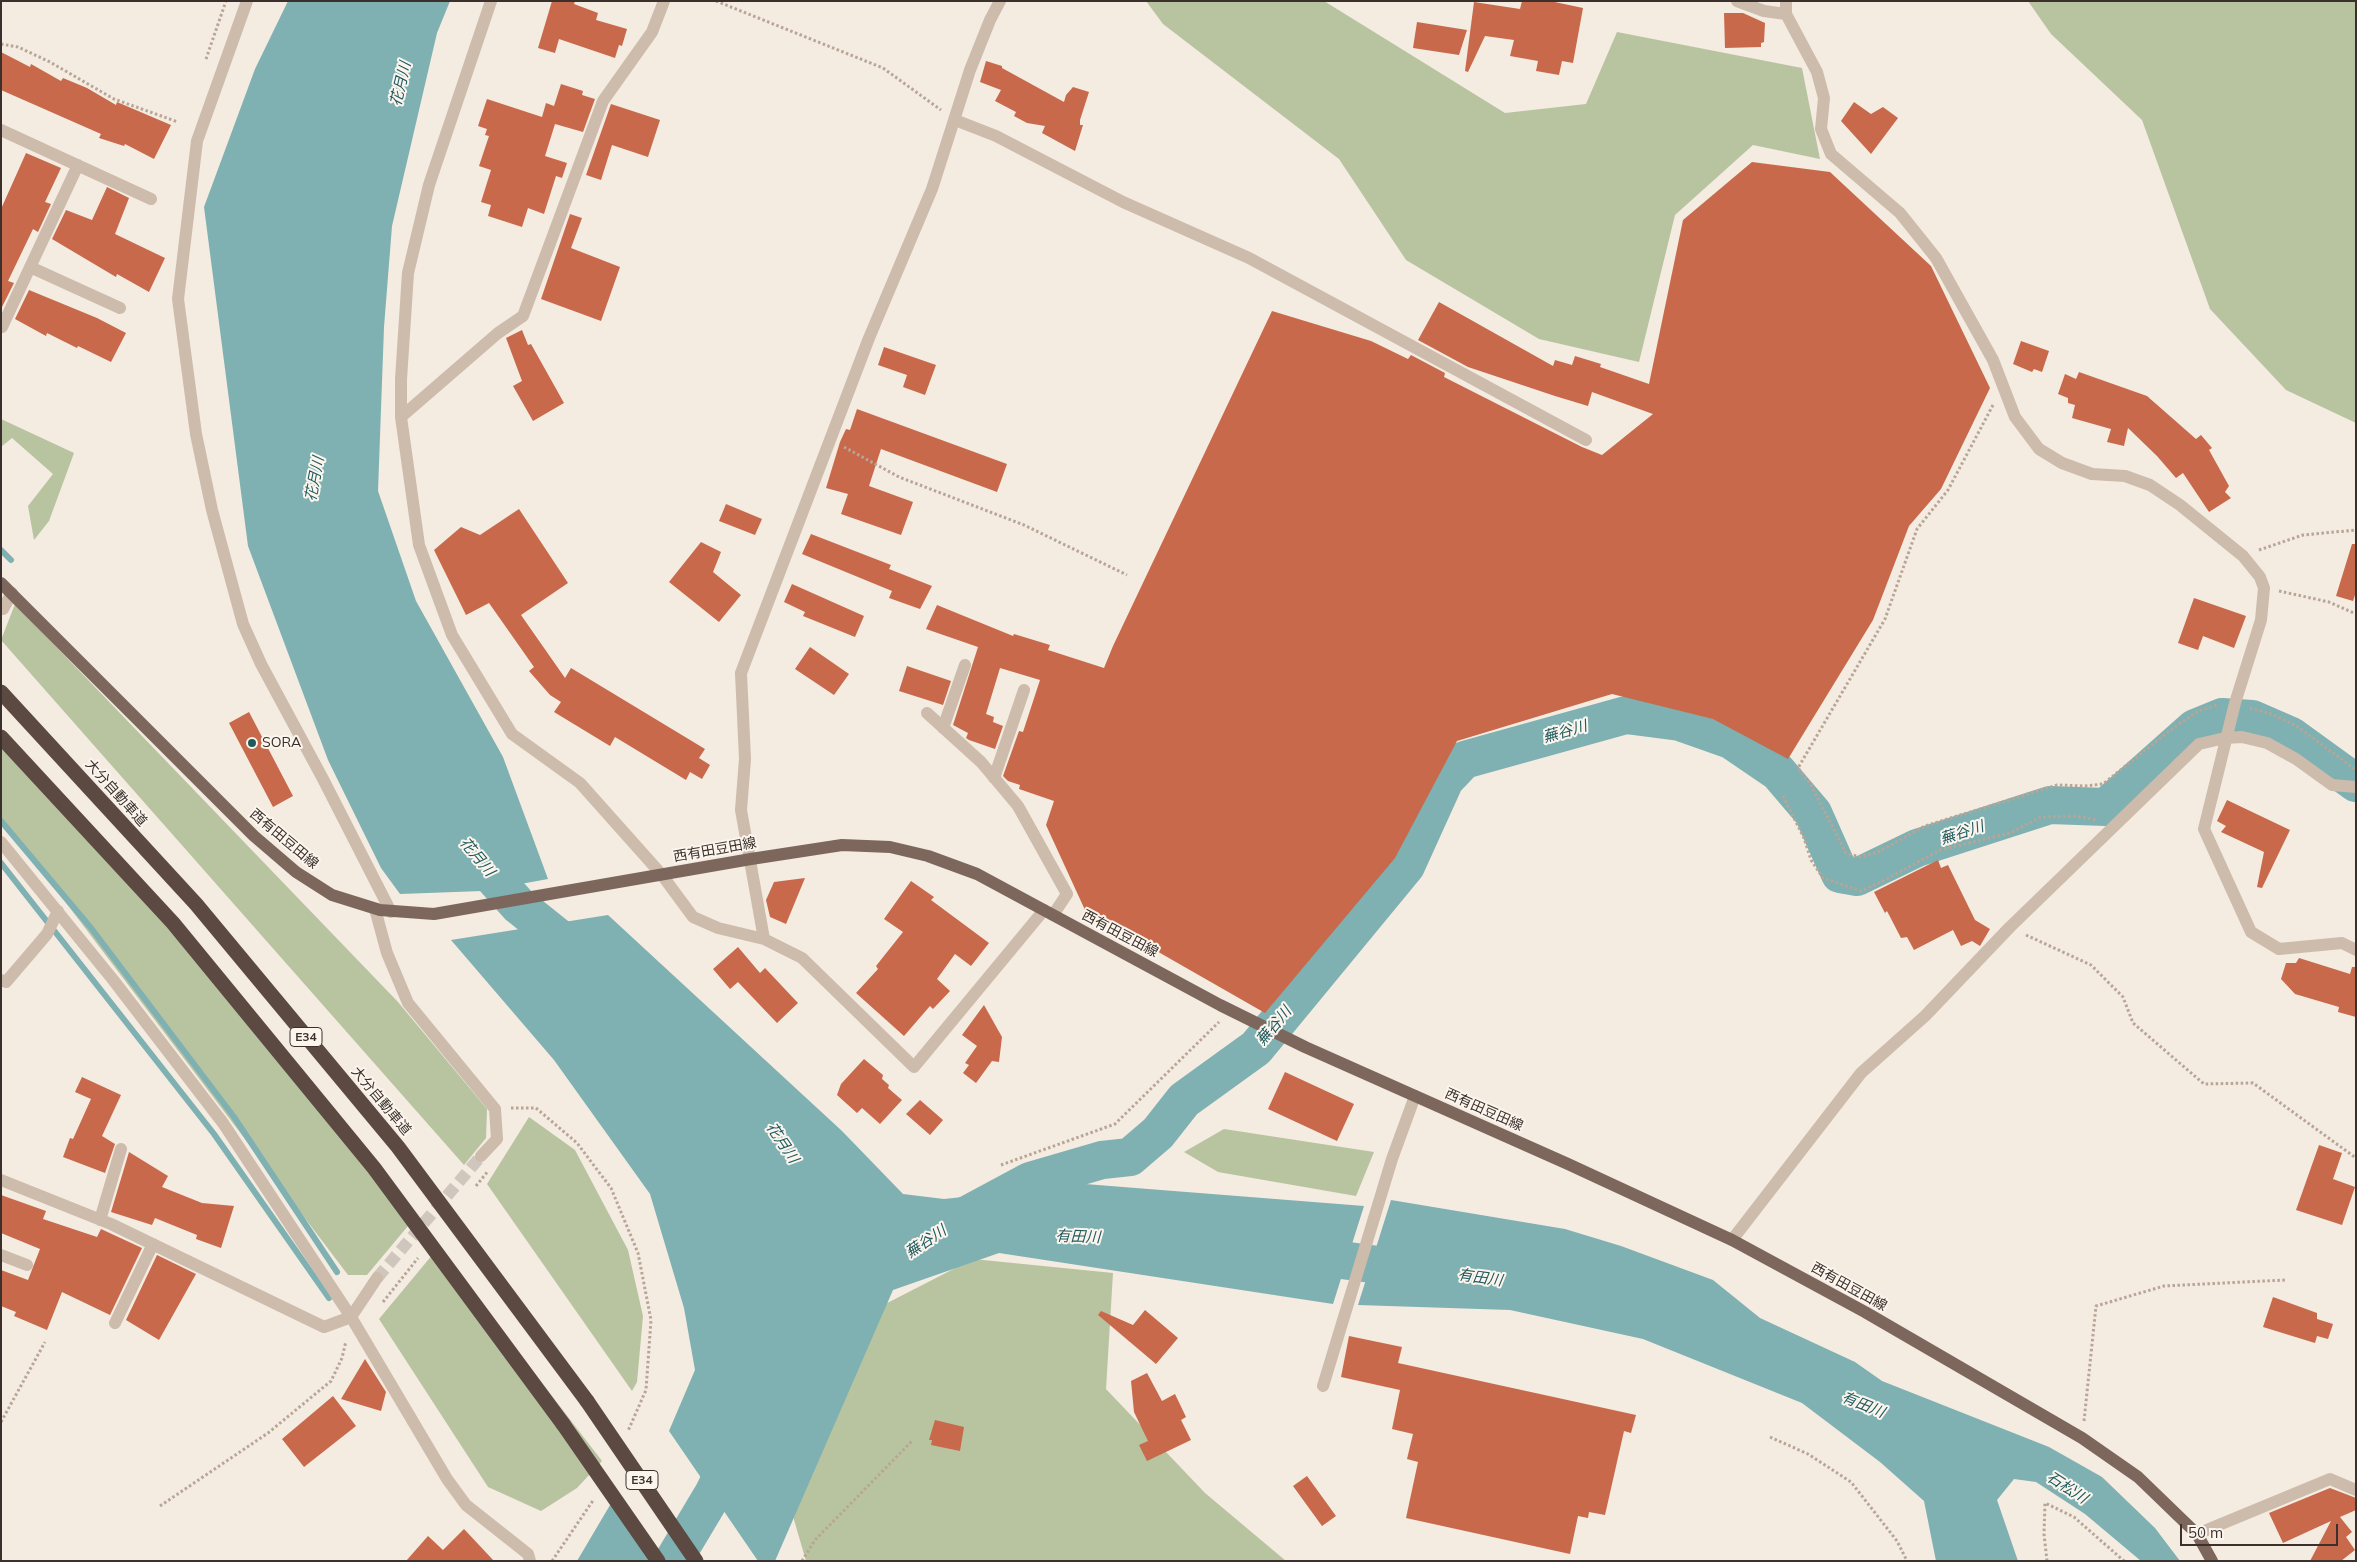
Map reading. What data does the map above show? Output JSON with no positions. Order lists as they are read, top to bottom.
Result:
{
  "streets": {
    "highway": ["大分自動車道", "E34"],
    "main road": ["西有田豆田線"]
  },
  "water": [
    "花月川",
    "蕪谷川",
    "有田川",
    "石松川"
  ],
  "places": ["SORA"],
  "scale_bar": "50 m"
}
